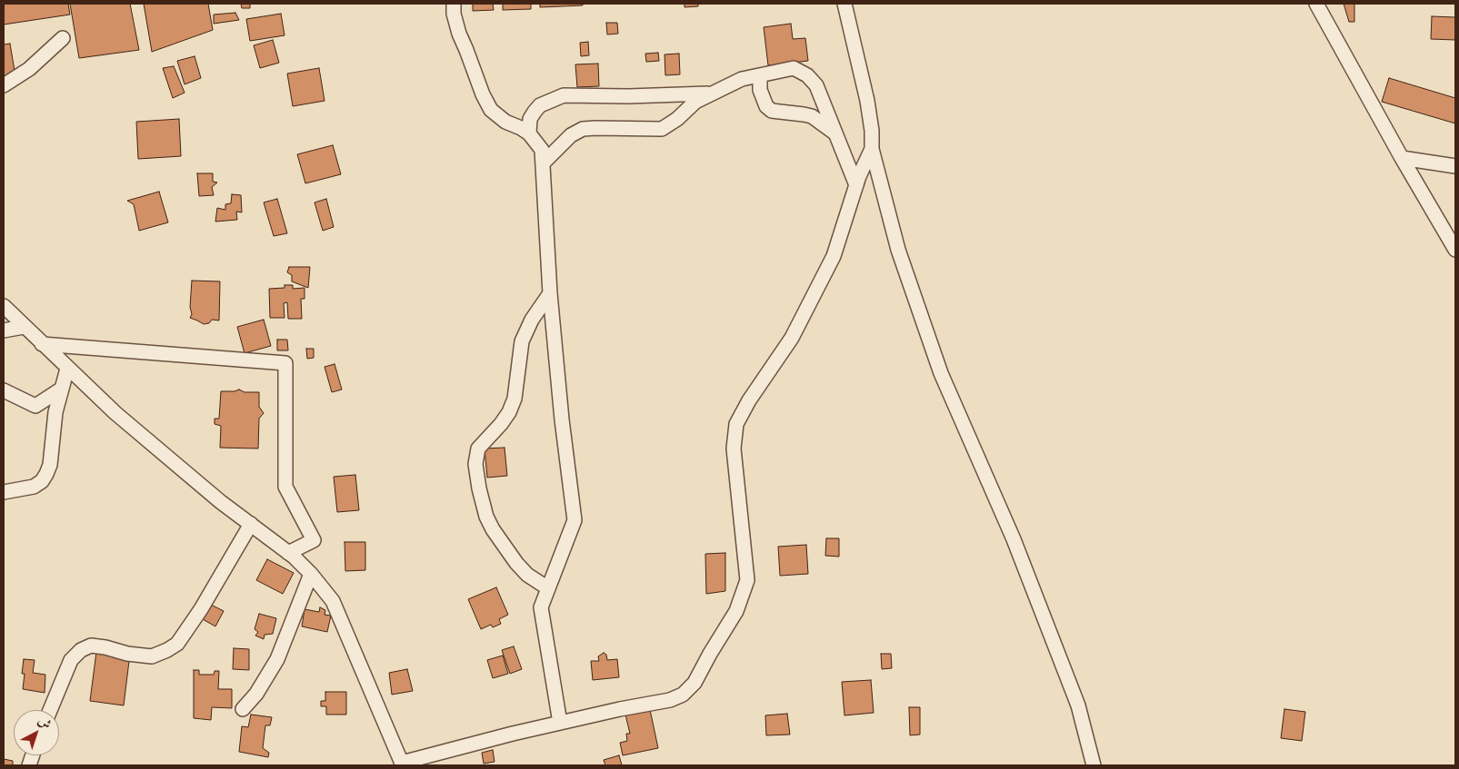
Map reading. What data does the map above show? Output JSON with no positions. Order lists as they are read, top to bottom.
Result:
{
  "north": "top right"
}
